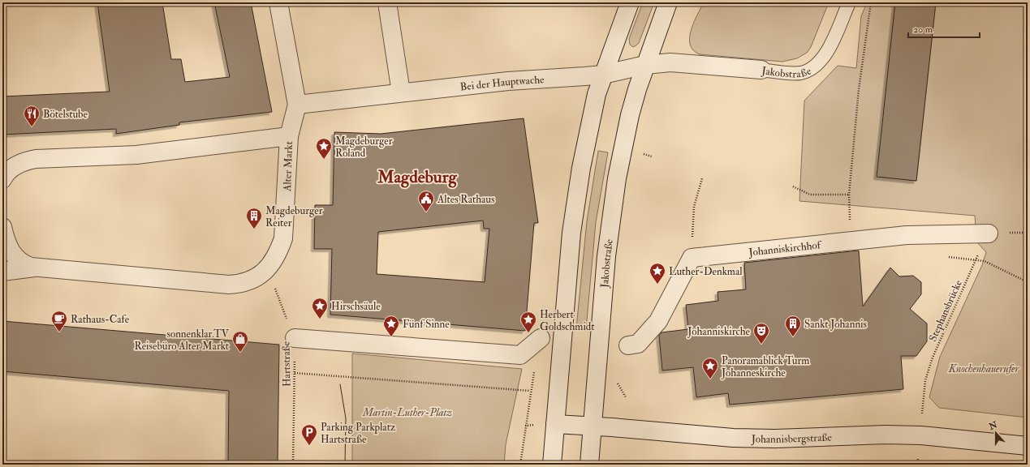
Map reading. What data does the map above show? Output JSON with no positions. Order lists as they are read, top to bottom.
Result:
{
  "streets": {
    "street": [
      "Jakobstraße",
      "Bei der Hauptwache",
      "Alter Markt",
      "Johanniskirchhof",
      "Johannisbergstraße"
    ],
    "path": ["Stephansbrücke", "Hartstraße"]
  },
  "crossings": [
    ["Jakobstraße", "Bei der Hauptwache"],
    ["Jakobstraße", "Johannisbergstraße"],
    ["Alter Markt", "Hartstraße"]
  ],
  "districts": ["Magdeburg"],
  "parks": ["Knochenhauerufer", "Martin-Luther-Platz"],
  "places": {
    "restaurant": ["Bötelstube"],
    "place": [
      "Magdeburger Roland",
      "Luther-Denkmal",
      "Hirschsäule",
      "Herbert Goldschmidt",
      "Fünf Sinne",
      "Panoramablick Turm Johanneskirche"
    ],
    "public building": ["Altes Rathaus"],
    "building": ["Magdeburger Reiter", "Sankt Johannis"],
    "cafe": ["Rathaus-Cafe"],
    "theatre": ["Johanniskirche"],
    "shop": ["sonnenklar.TV Reisebüro Alter Markt"],
    "parking": ["Parking Parkplatz Hartstraße"]
  },
  "scale_bar": "20 m",
  "north": "top"
}
